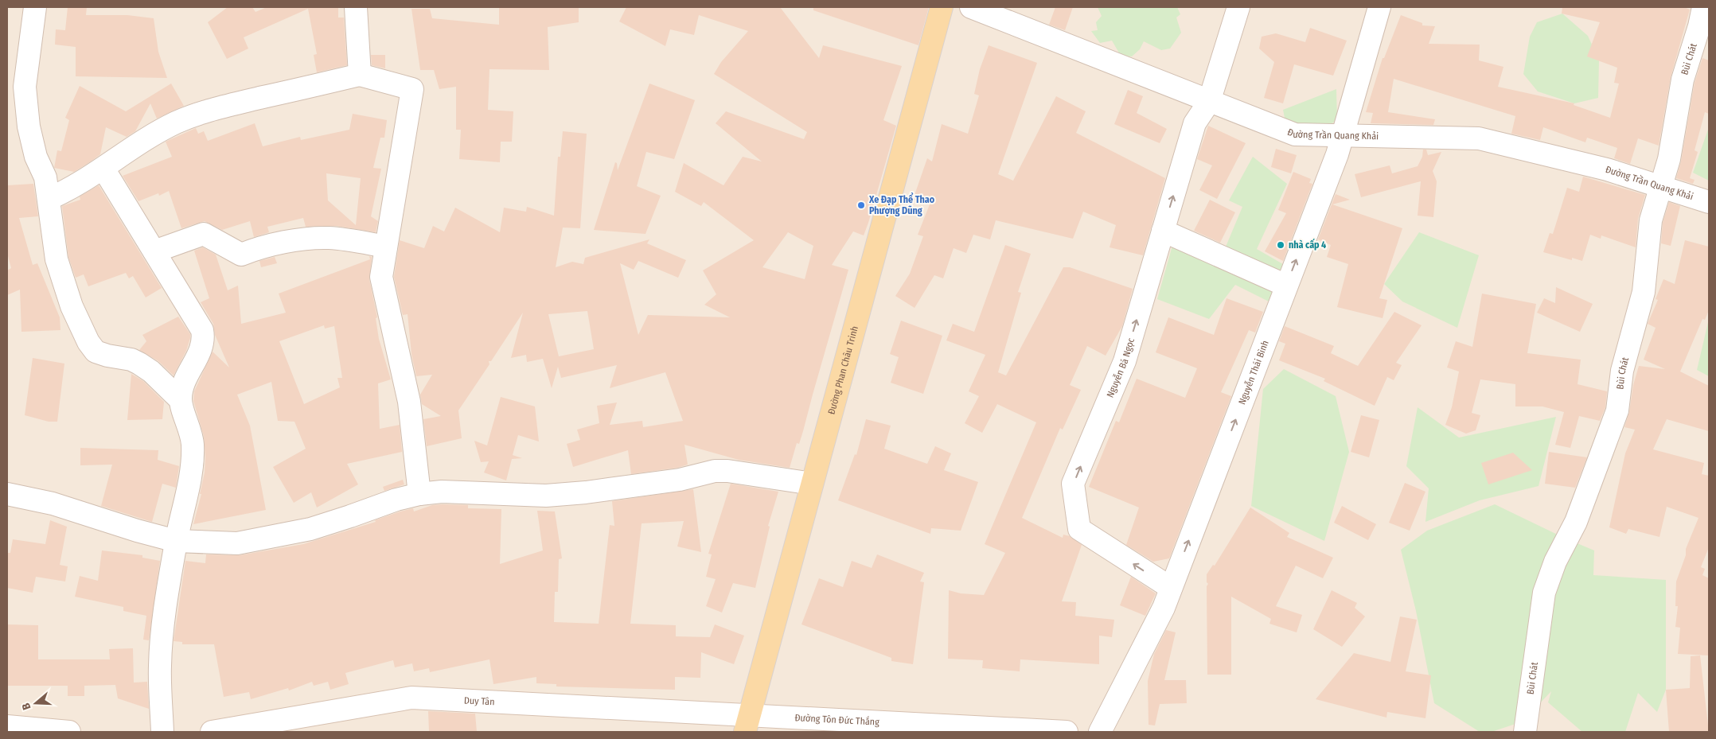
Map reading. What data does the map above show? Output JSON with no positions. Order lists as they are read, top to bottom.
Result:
{
  "streets": {
    "main road": ["Đường Phan Châu Trinh"],
    "street": [
      "Bùi Chát",
      "Đường Trần Quang Khải",
      "Nguyễn Bá Ngọc",
      "Nguyễn Thái Bình",
      "Duy Tân",
      "Đường Tôn Đức Thắng"
    ]
  },
  "crossings": [
    ["Bùi Chát", "Đường Trần Quang Khải"],
    ["Đường Trần Quang Khải", "Nguyễn Bá Ngọc"],
    ["Đường Trần Quang Khải", "Nguyễn Thái Bình"],
    ["Nguyễn Bá Ngọc", "Nguyễn Thái Bình"],
    ["Đường Phan Châu Trinh", "Duy Tân"],
    ["Đường Phan Châu Trinh", "Đường Tôn Đức Thắng"],
    ["Duy Tân", "Đường Tôn Đức Thắng"]
  ],
  "one_way": ["Nguyễn Bá Ngọc", "Nguyễn Thái Bình"],
  "places": ["Xe Đạp Thể Thao Phượng Dũng", "nhà cấp 4"],
  "north": "left"
}
